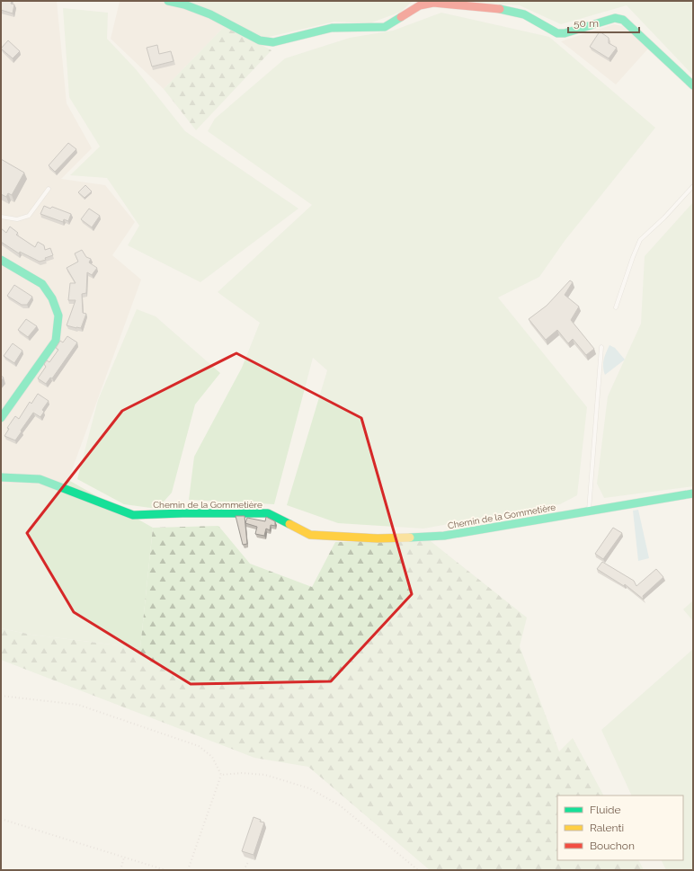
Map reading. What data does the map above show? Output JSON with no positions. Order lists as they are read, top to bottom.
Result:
{
  "streets": {
    "street": ["Chemin de la Gommetière"]
  },
  "legend": ["Fluide", "Ralenti", "Bouchon"],
  "scale_bar": "50 m"
}
